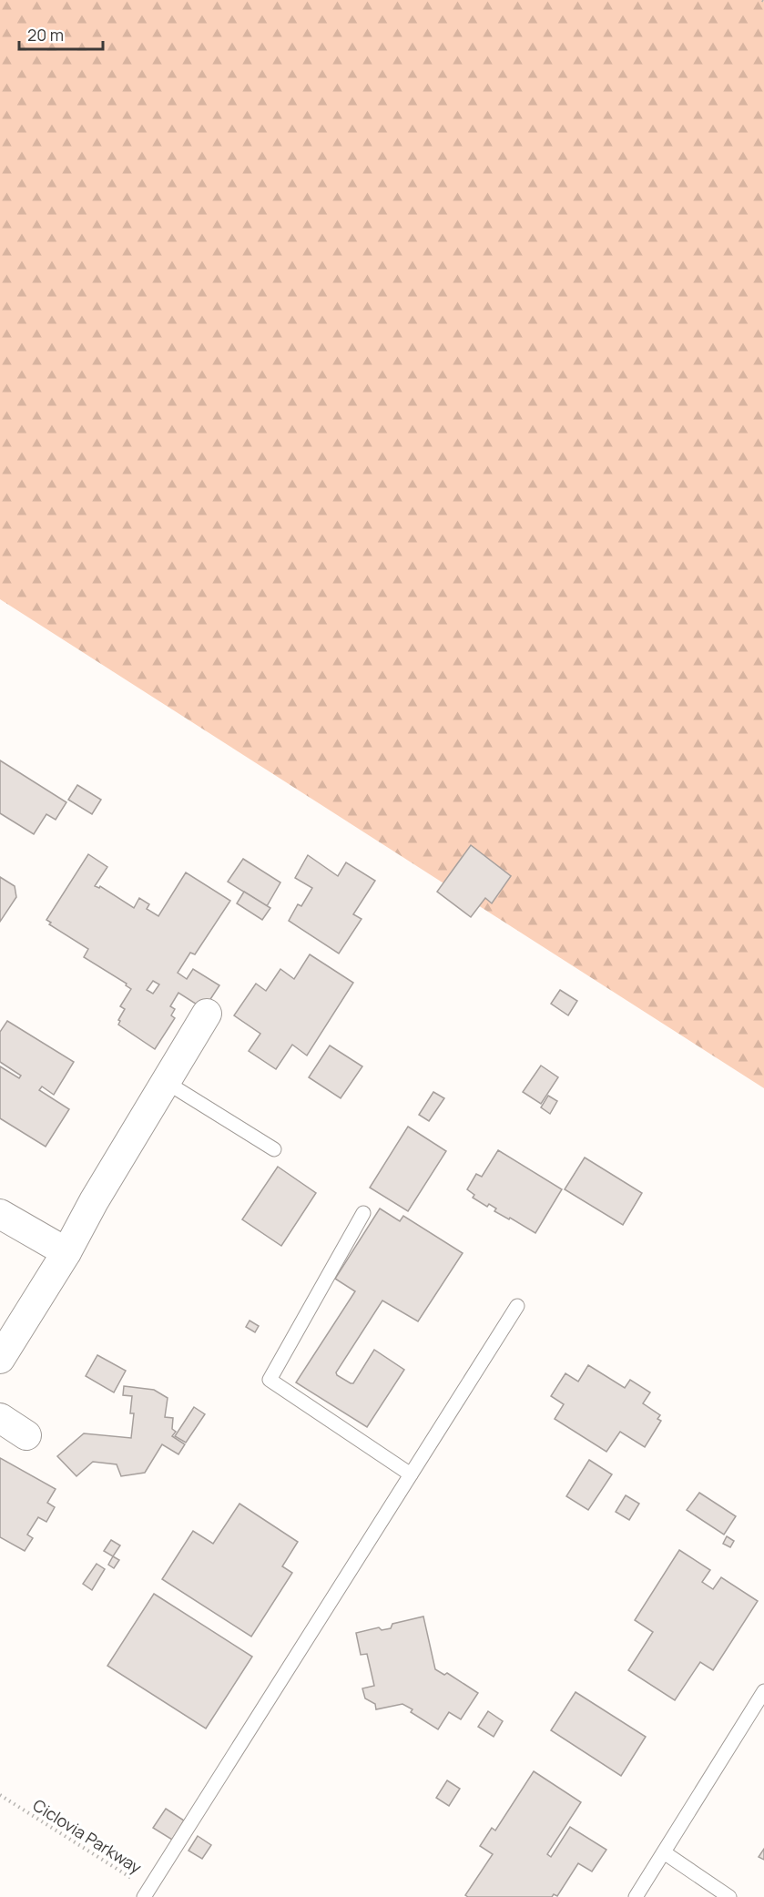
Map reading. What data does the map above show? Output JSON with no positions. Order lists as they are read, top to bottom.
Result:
{
  "streets": {
    "path": ["Ciclovia Parkway"]
  },
  "scale_bar": "20 m"
}
